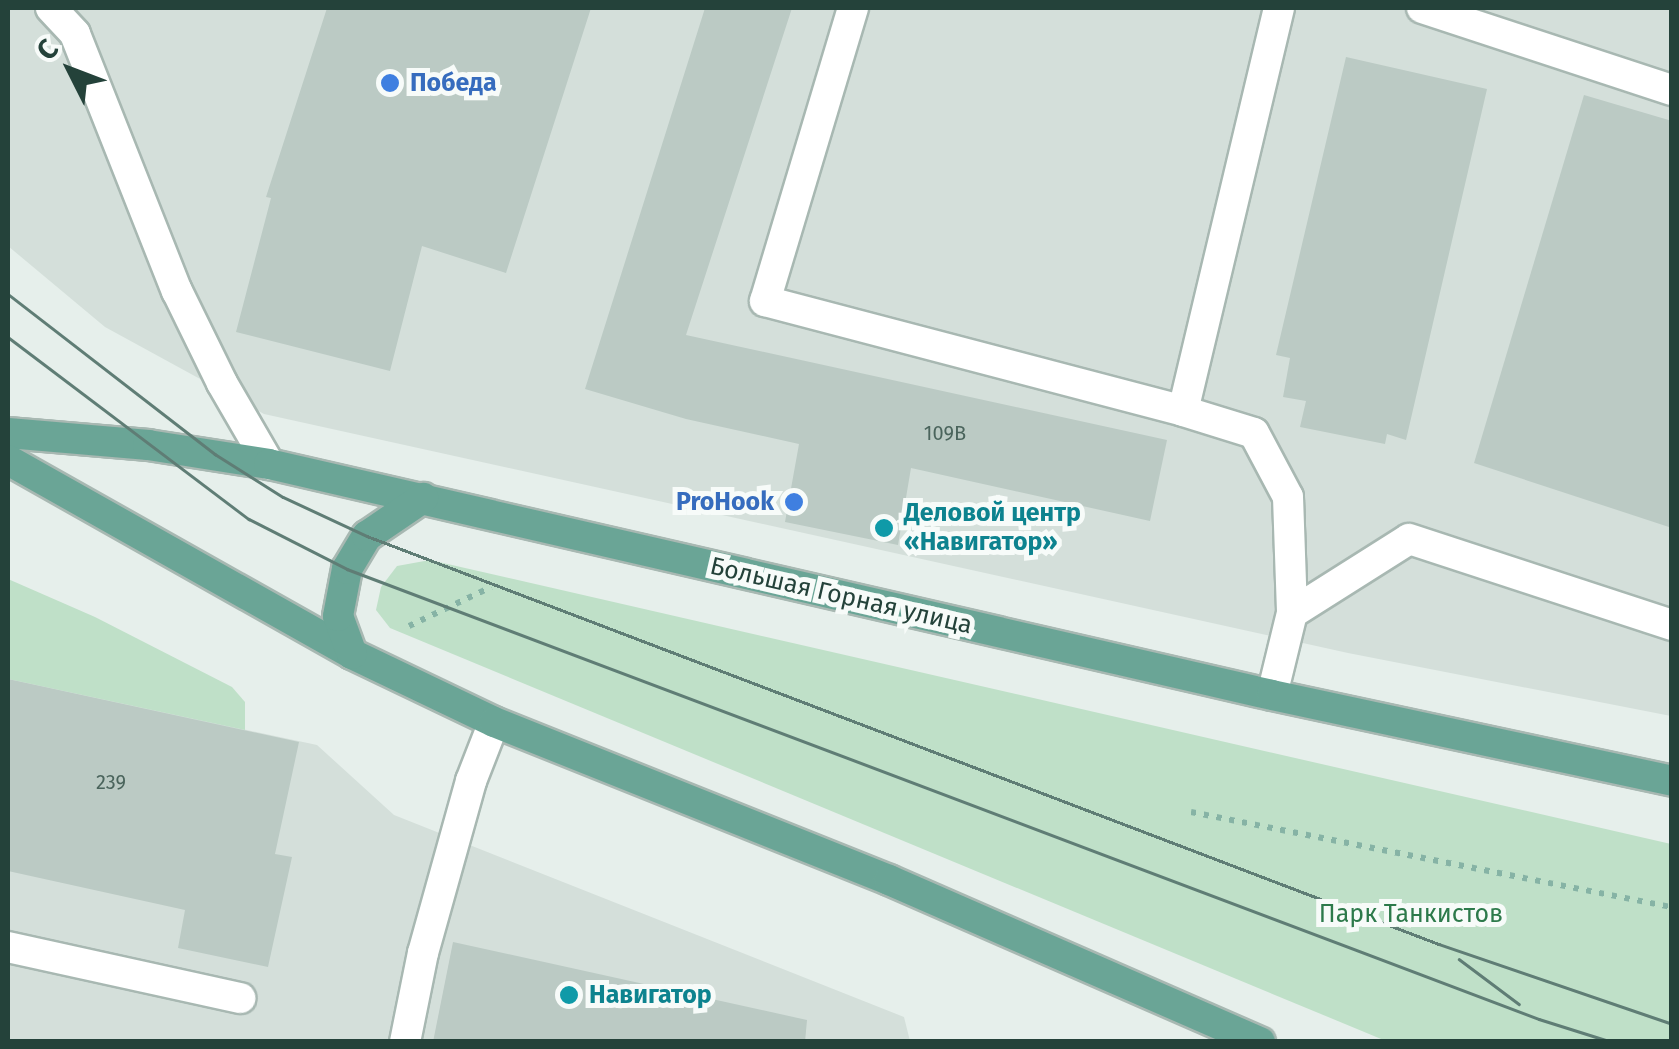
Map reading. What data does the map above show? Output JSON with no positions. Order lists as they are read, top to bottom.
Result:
{
  "streets": {
    "main road": ["Большая Горная улица"]
  },
  "parks": ["Парк Танкистов"],
  "places": [
    "Победа",
    "ProHook",
    "Деловой центр «Навигатор»",
    "Навигатор"
  ],
  "house_numbers": ["109В", "239"],
  "north": "top left"
}
